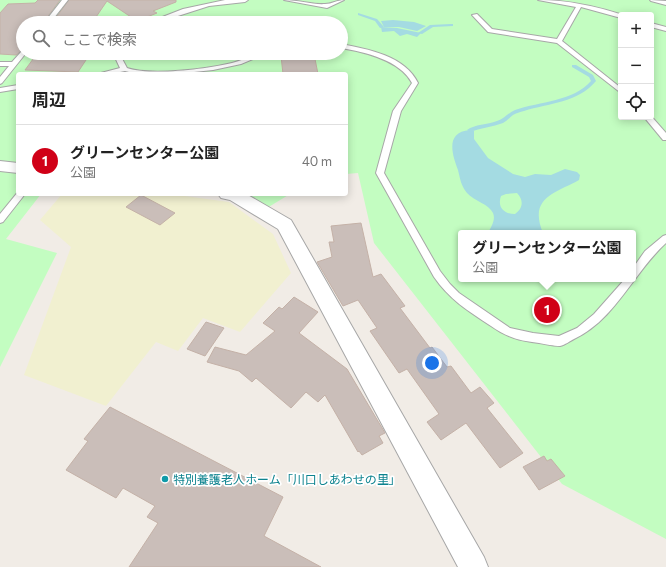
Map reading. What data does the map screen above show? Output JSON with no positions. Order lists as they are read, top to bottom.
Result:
{
  "places": ["特別養護老人ホーム「川口しあわせの里」"],
  "page": {
    "map_buttons": ["+", "−"],
    "search": "ここで検索",
    "heading": "周辺",
    "list": [
      {
        "mark": "1",
        "name": "グリーンセンター公園",
        "note": "公園",
        "value": "40 m"
      }
    ],
    "popup": ["グリーンセンター公園", "公園"],
    "pins": "1"
  }
}
